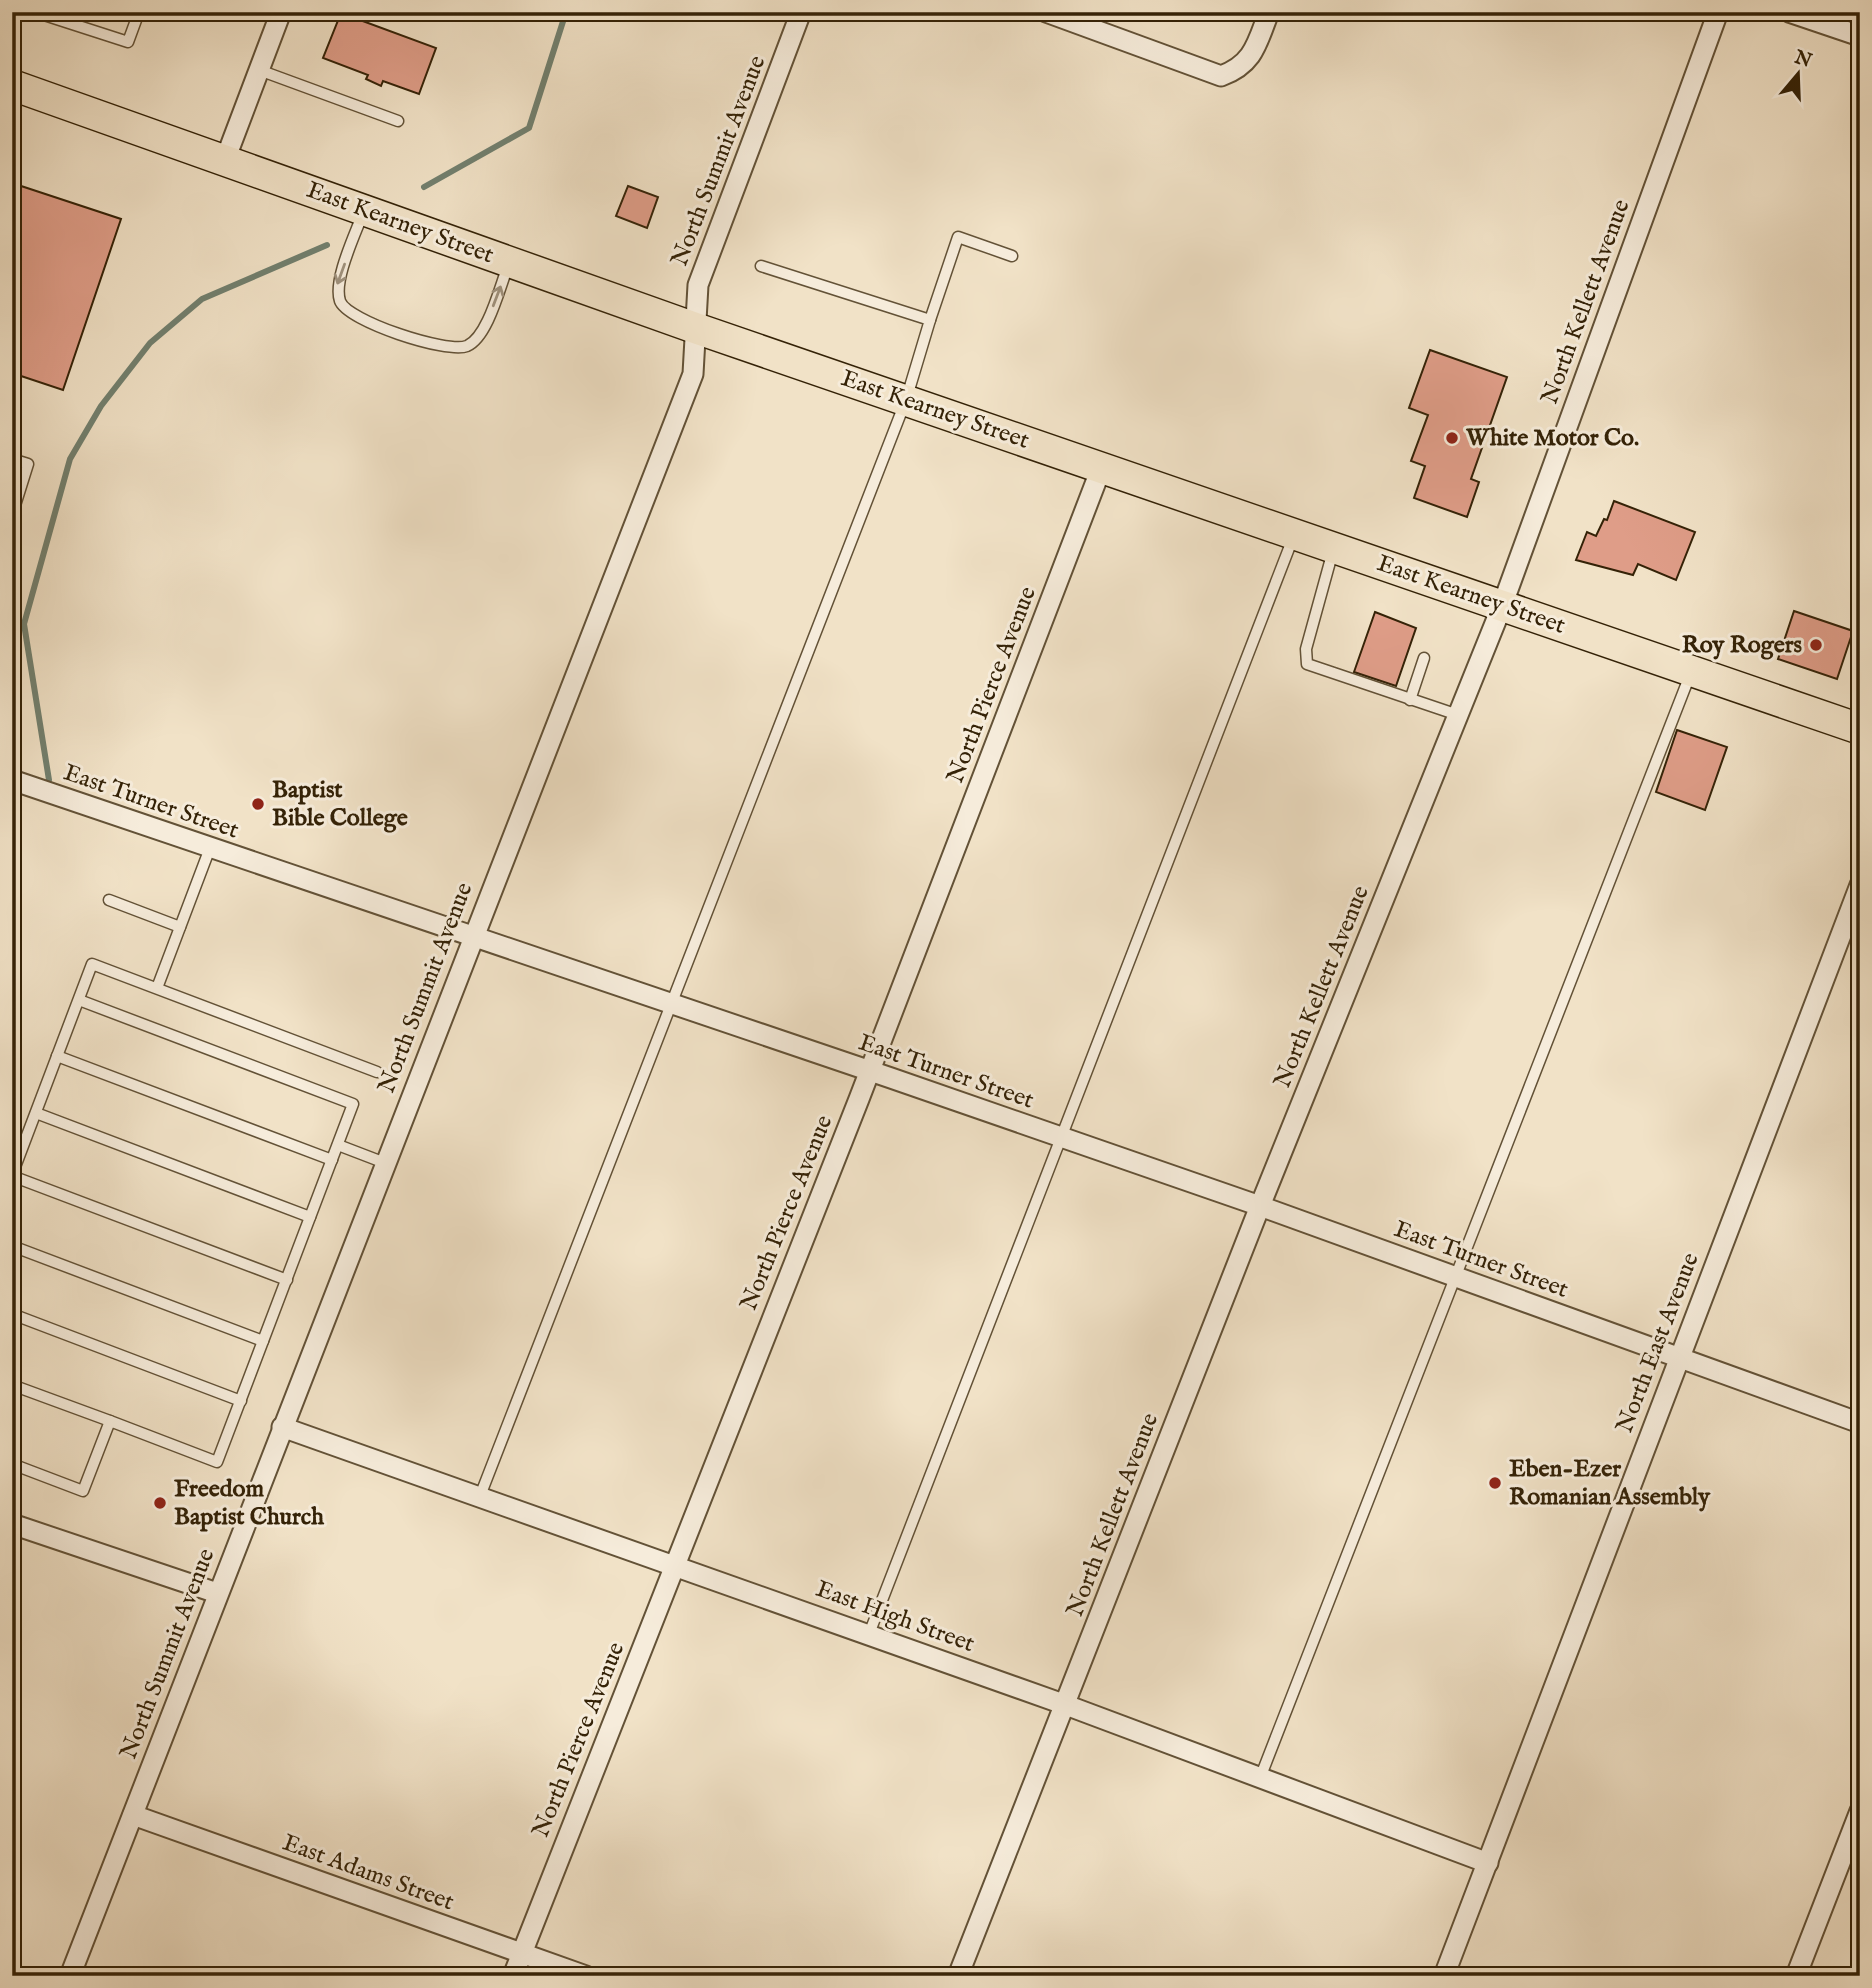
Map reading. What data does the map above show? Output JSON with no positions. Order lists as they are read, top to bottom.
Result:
{
  "streets": {
    "main road": ["East Kearney Street"],
    "street": [
      "North Summit Avenue",
      "North Kellett Avenue",
      "North Pierce Avenue",
      "East Turner Street",
      "North East Avenue",
      "East High Street",
      "East Adams Street"
    ]
  },
  "crossings": [
    ["North Summit Avenue", "East Kearney Street"],
    ["North Summit Avenue", "East Turner Street"],
    ["North Summit Avenue", "East High Street"],
    ["North Summit Avenue", "East Adams Street"],
    ["East Kearney Street", "North Kellett Avenue"],
    ["East Kearney Street", "North Pierce Avenue"],
    ["North Kellett Avenue", "East Turner Street"],
    ["North Kellett Avenue", "East High Street"],
    ["North Pierce Avenue", "East Turner Street"],
    ["North Pierce Avenue", "East High Street"],
    ["North Pierce Avenue", "East Adams Street"],
    ["East Turner Street", "North East Avenue"],
    ["North East Avenue", "East High Street"]
  ],
  "places": [
    "White Motor Co.",
    "Roy Rogers",
    "Baptist Bible College",
    "Eben-Ezer Romanian Assembly",
    "Freedom Baptist Church"
  ],
  "north": "top"
}
